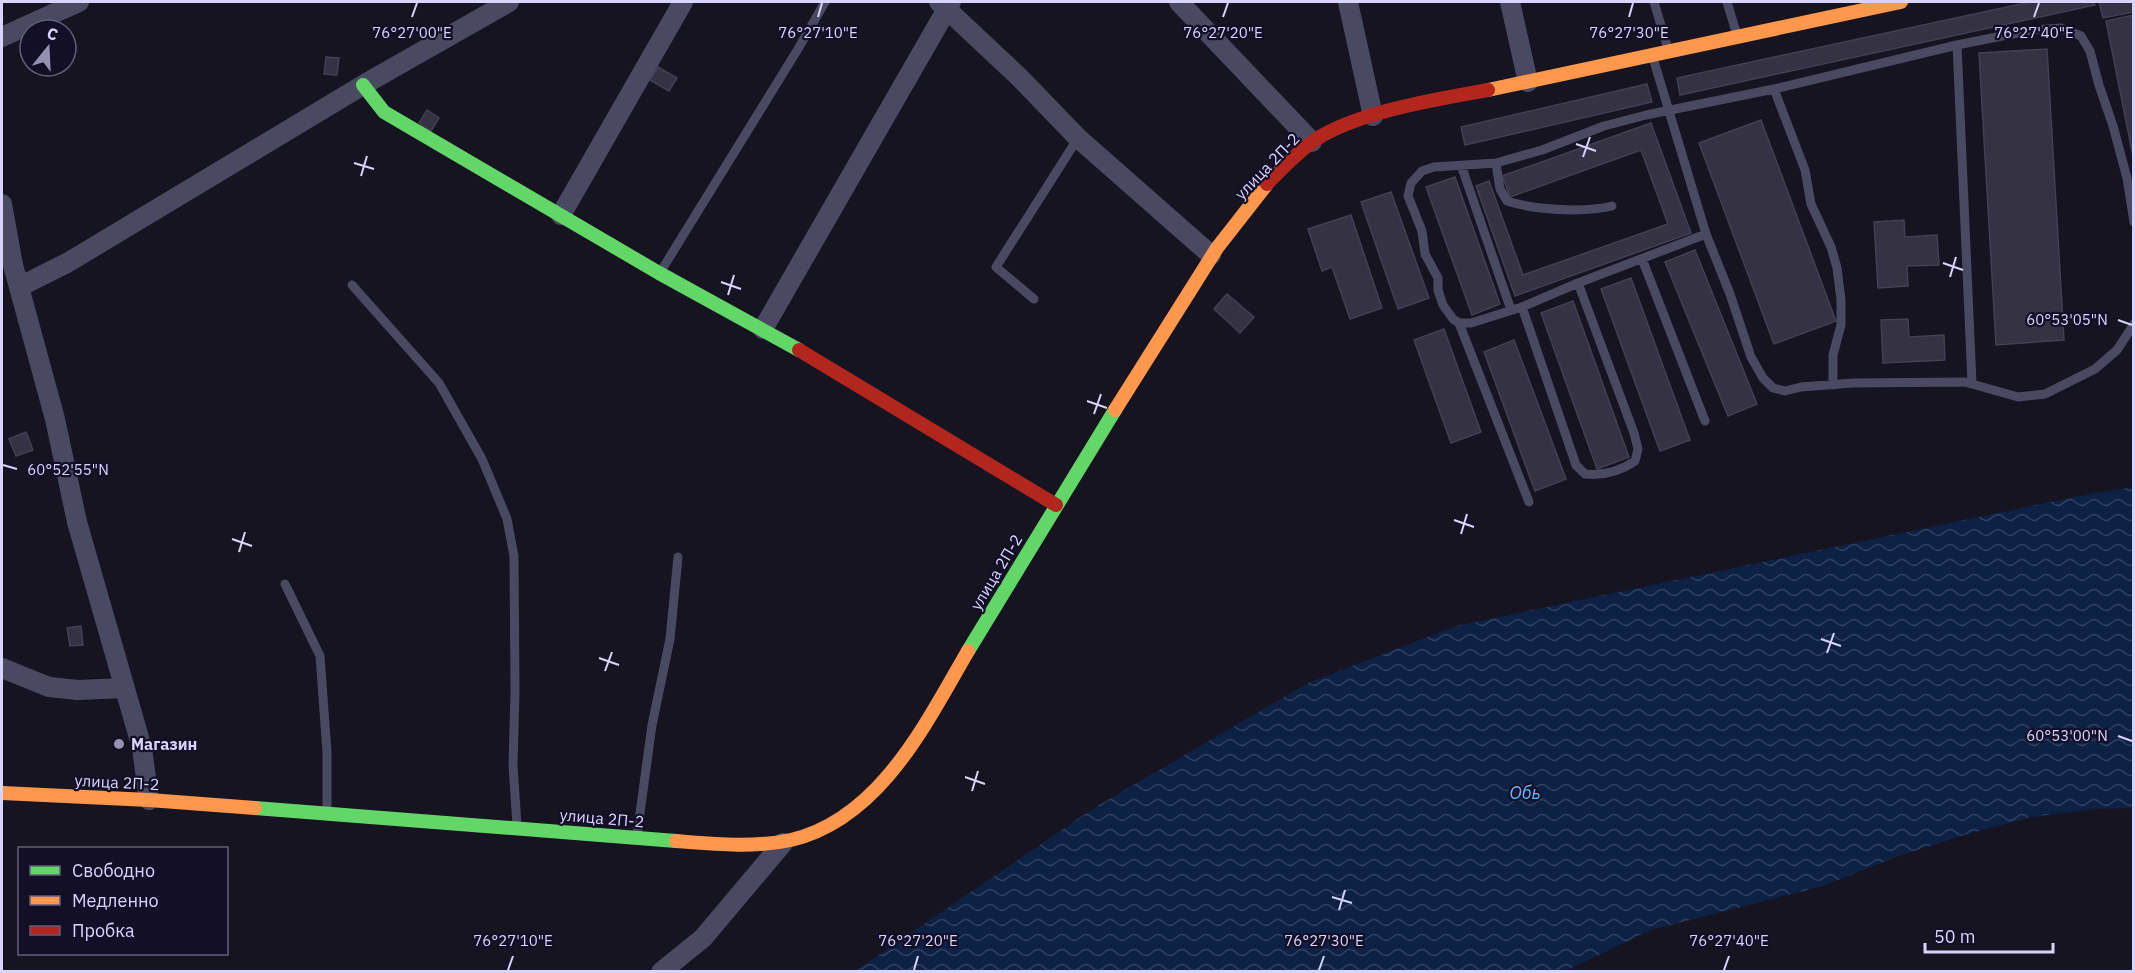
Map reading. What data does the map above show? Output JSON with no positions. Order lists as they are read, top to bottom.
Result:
{
  "streets": {
    "main road": ["улица 2П-2"]
  },
  "water": ["Обь"],
  "places": ["Магазин"],
  "legend": ["Свободно", "Медленно", "Пробка"],
  "scale_bar": "50 m",
  "north": "top",
  "coordinates": [
    "76°27'00\"E",
    "76°27'10\"E",
    "76°27'20\"E",
    "76°27'30\"E",
    "76°27'40\"E",
    "60°53'05\"N",
    "60°52'55\"N",
    "60°53'00\"N"
  ]
}
